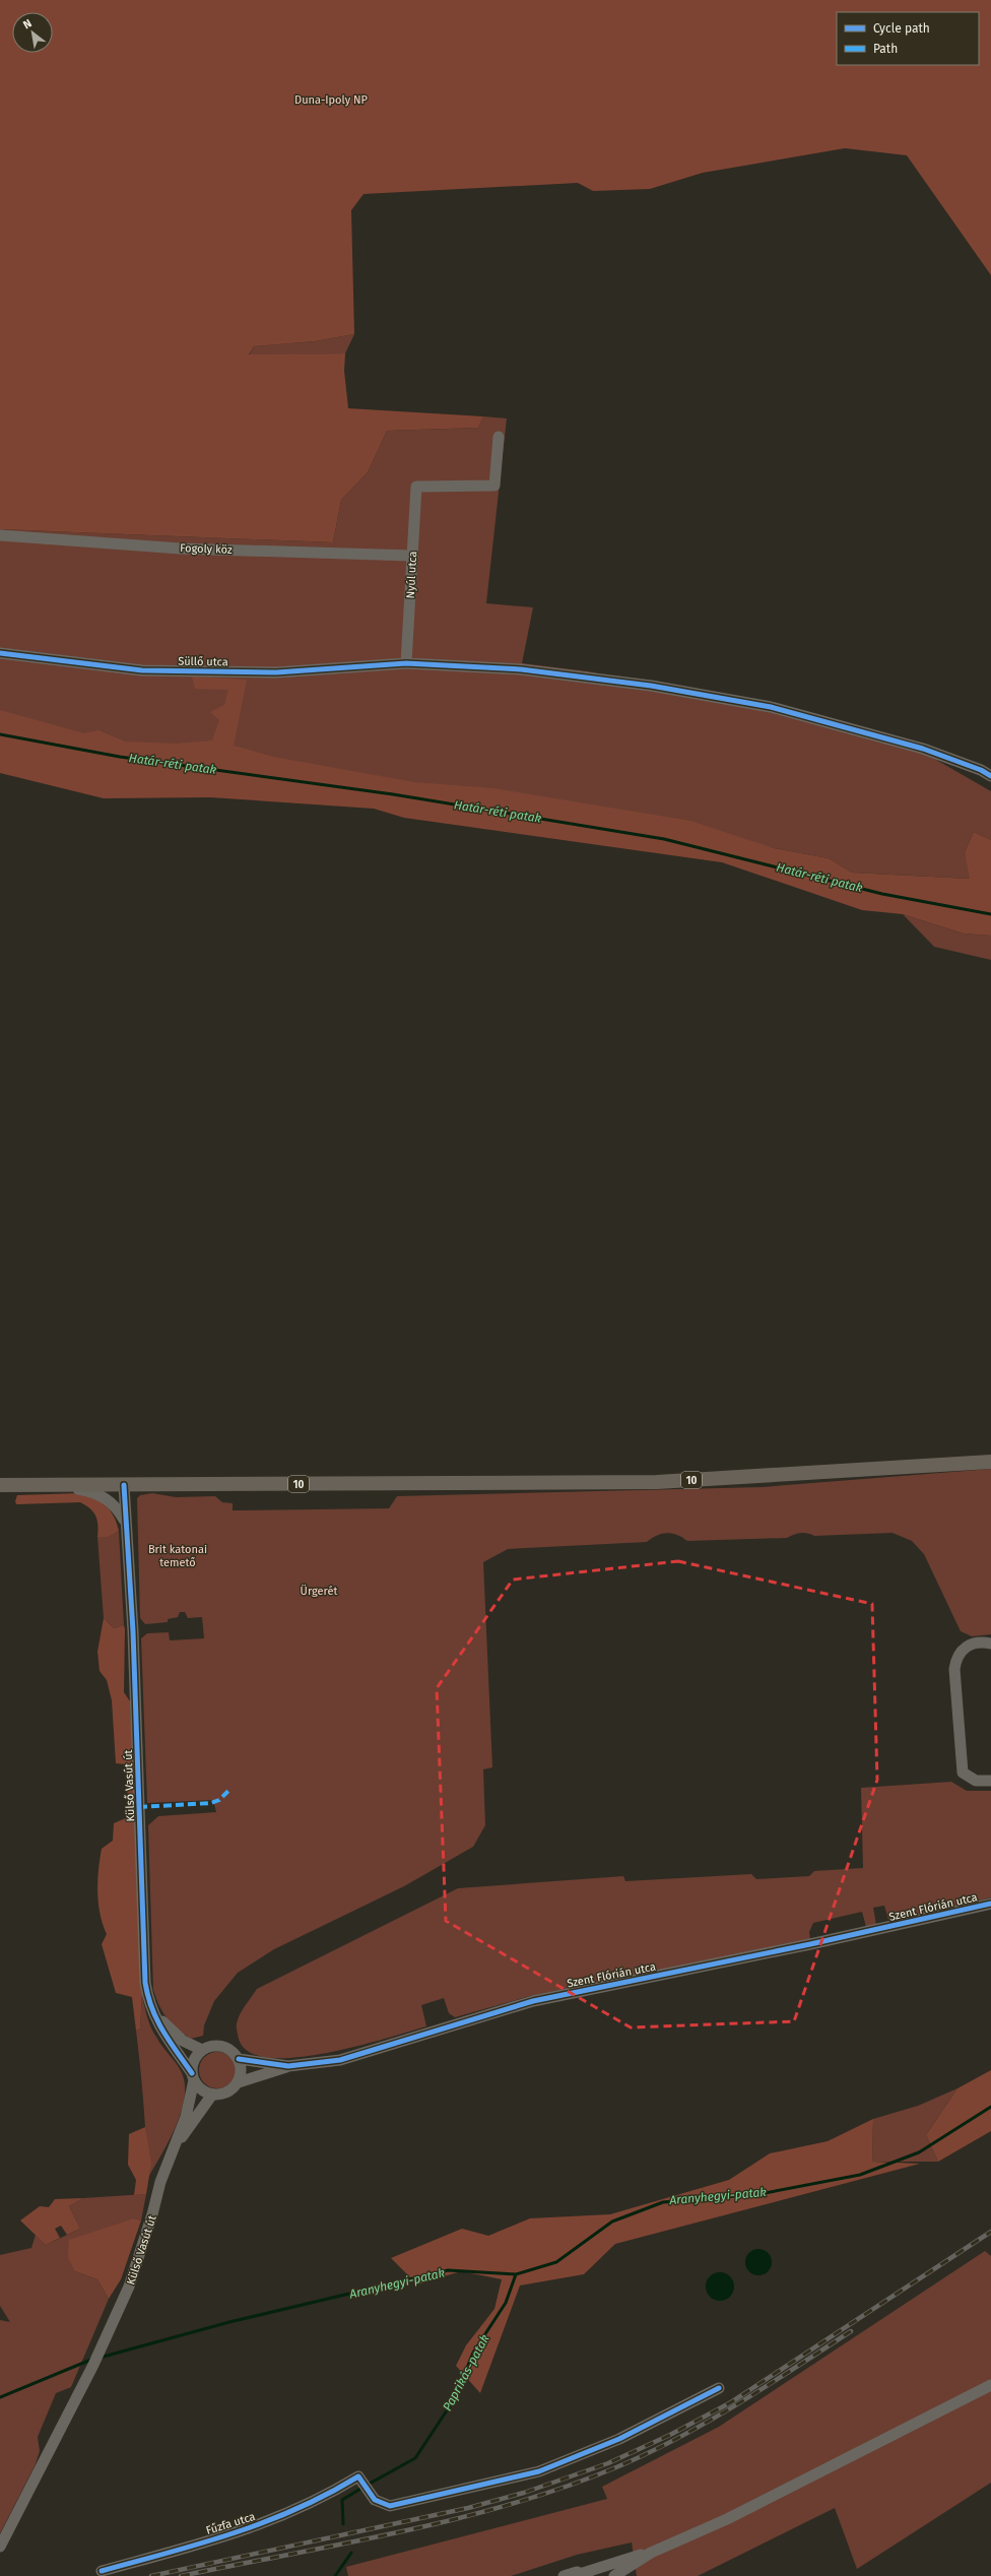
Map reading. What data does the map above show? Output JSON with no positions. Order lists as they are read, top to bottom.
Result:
{
  "streets": {
    "main road": ["10"],
    "street": [
      "Fogoly köz",
      "Nyúl utca",
      "Süllő utca",
      "Külső Vasút út",
      "Szent Flórián utca",
      "Fűzfa utca"
    ]
  },
  "crossings": [
    ["Fogoly köz", "Nyúl utca"],
    ["Nyúl utca", "Süllő utca"],
    ["10", "Külső Vasút út"],
    ["Külső Vasút út", "Szent Flórián utca"]
  ],
  "water": ["Határ-réti patak", "Aranyhegyi-patak", "Paprikás-patak"],
  "parks": ["Duna-Ipoly NP", "Brit katonai temető", "Ürgerét"],
  "legend": ["Cycle path", "Path"],
  "north": "top left"
}
